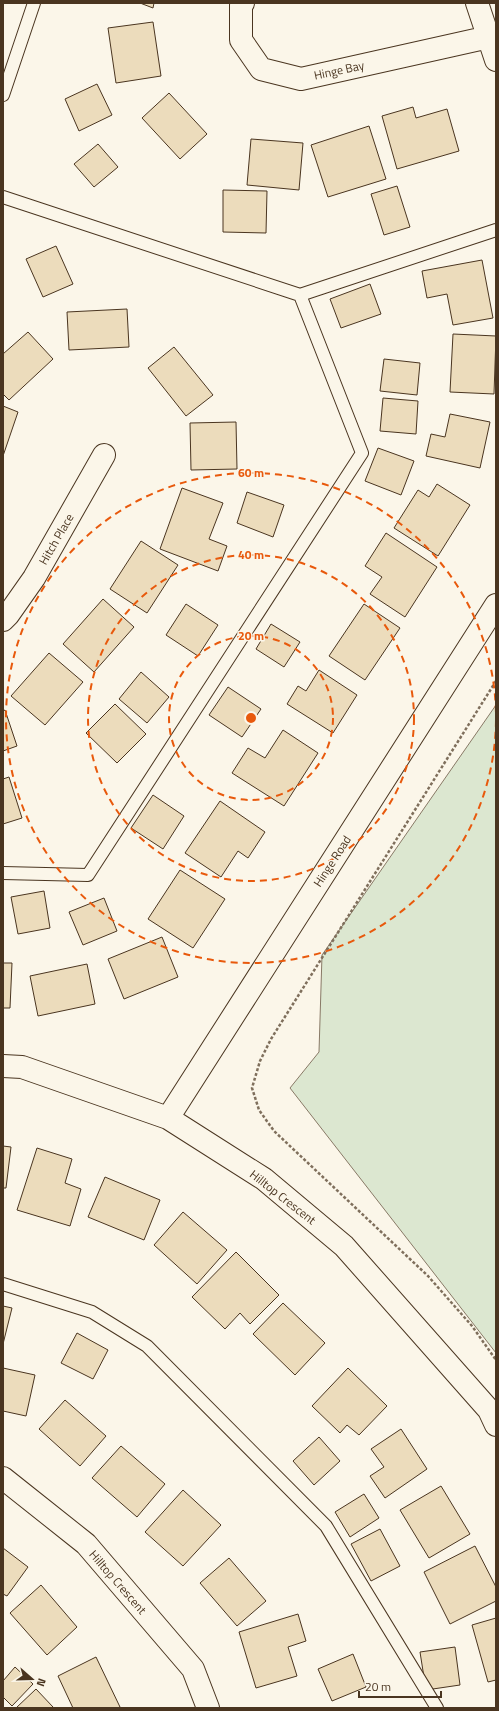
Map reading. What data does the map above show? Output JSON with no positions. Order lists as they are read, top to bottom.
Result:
{
  "streets": {
    "street": [
      "Hinge Bay",
      "Hitch Place",
      "Hinge Road",
      "Hilltop Crescent"
    ]
  },
  "crossings": [
    ["Hinge Road", "Hilltop Crescent"]
  ],
  "scale_bar": "20 m",
  "north": "right",
  "rings": ["60 m", "40 m", "20 m"]
}
